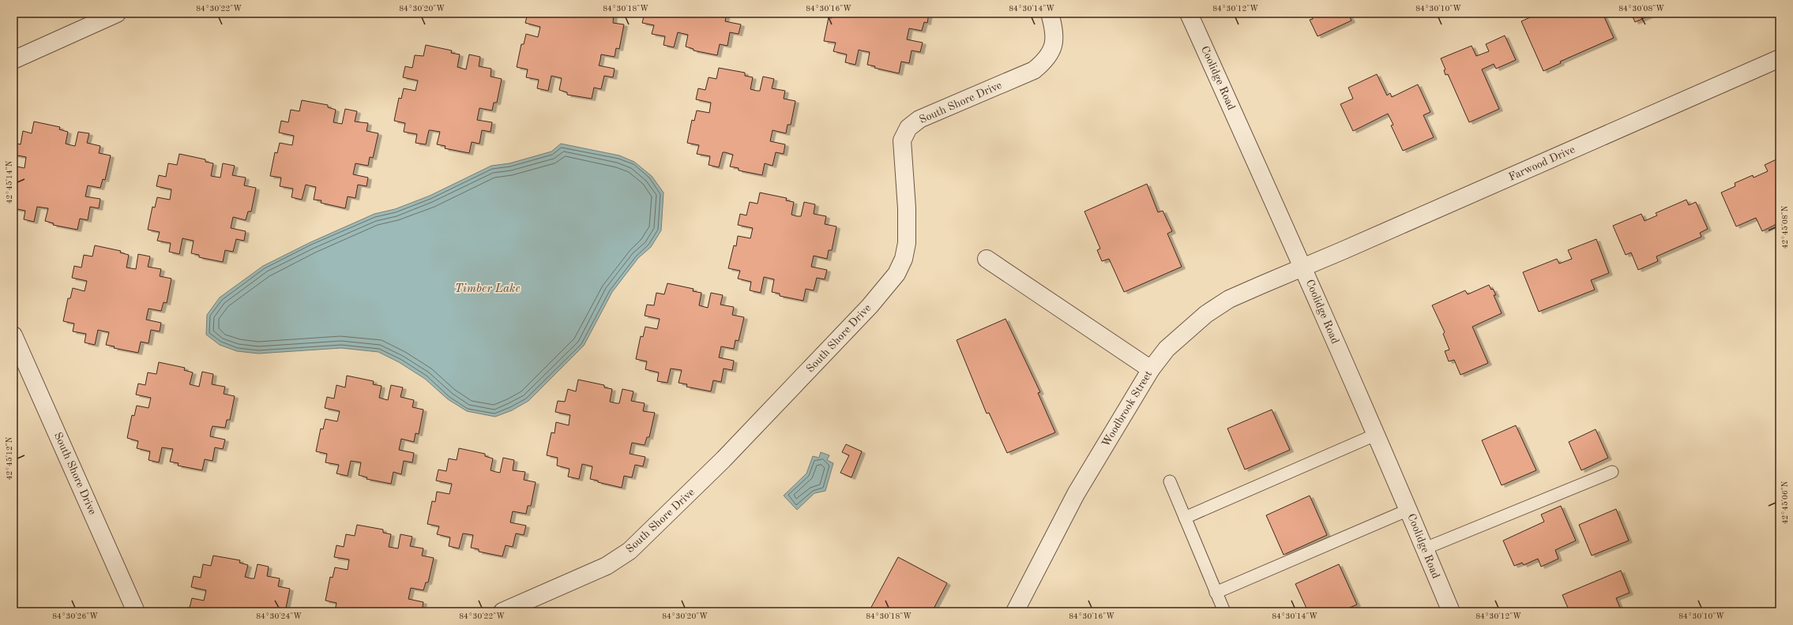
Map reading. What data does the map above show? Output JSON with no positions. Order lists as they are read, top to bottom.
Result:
{
  "streets": {
    "street": [
      "Coolidge Road",
      "South Shore Drive",
      "Farwood Drive",
      "Woodbrook Street"
    ]
  },
  "crossings": [
    ["Coolidge Road", "Farwood Drive"],
    ["Coolidge Road", "Woodbrook Street"],
    ["Farwood Drive", "Woodbrook Street"]
  ],
  "water": ["Timber Lake"],
  "coordinates": [
    "84°30'22\"W",
    "84°30'20\"W",
    "84°30'18\"W",
    "84°30'16\"W",
    "84°30'14\"W",
    "84°30'12\"W",
    "84°30'10\"W",
    "84°30'08\"W",
    "42°45'14\"N",
    "42°45'08\"N",
    "42°45'12\"N",
    "42°45'06\"N",
    "84°30'26\"W",
    "84°30'24\"W"
  ]
}
